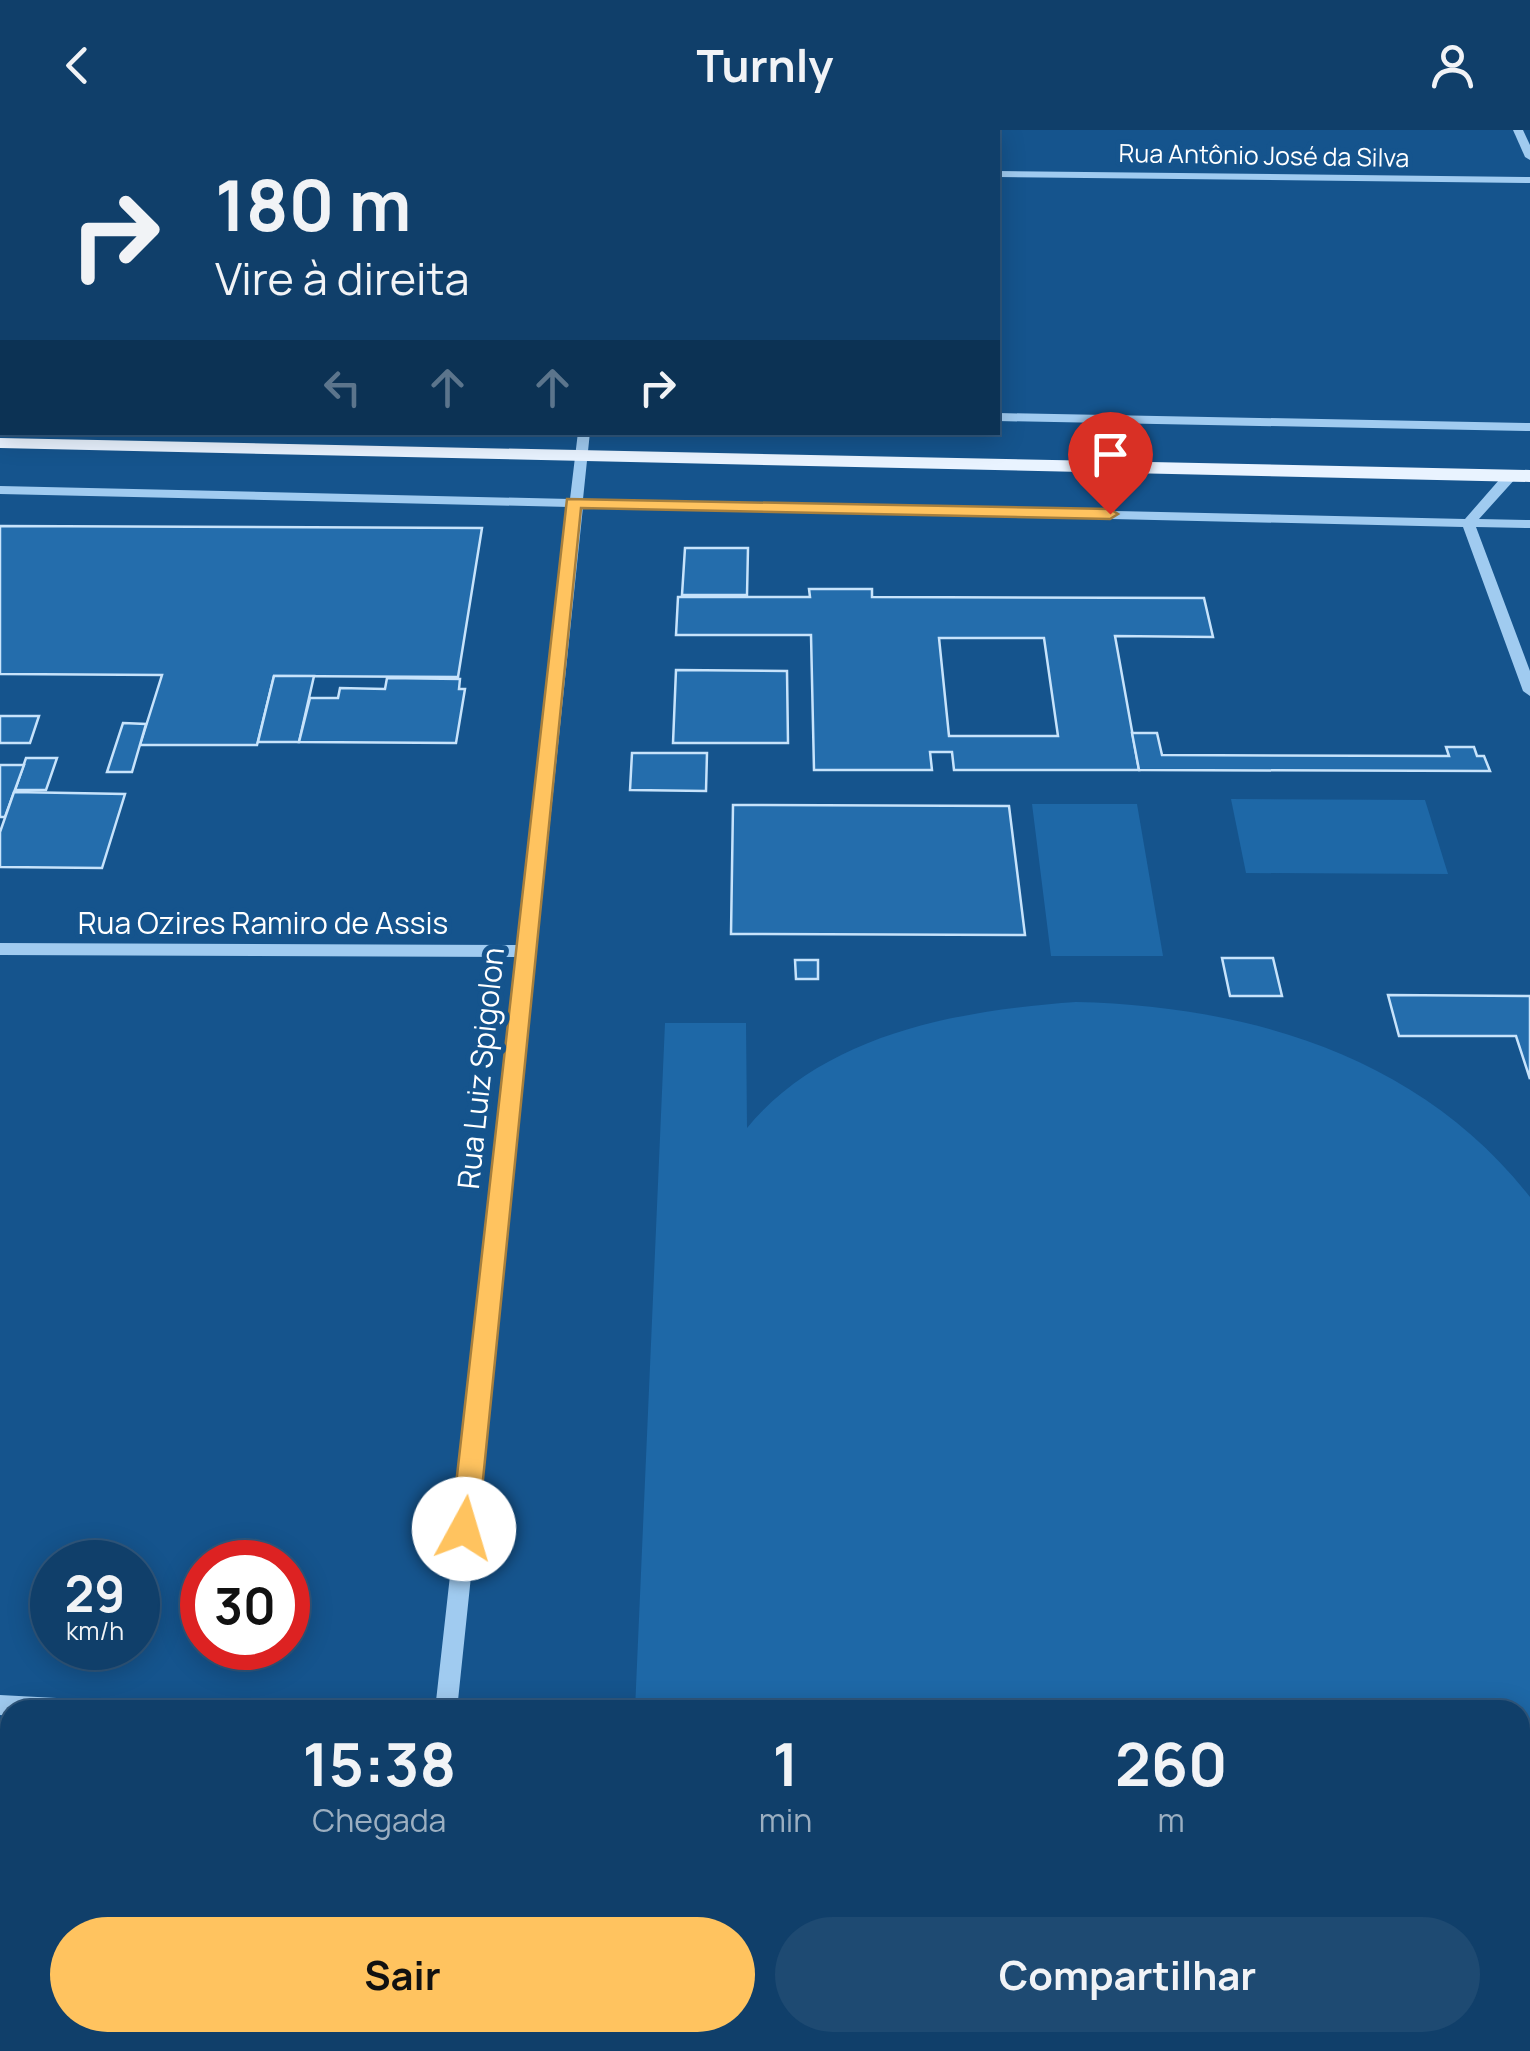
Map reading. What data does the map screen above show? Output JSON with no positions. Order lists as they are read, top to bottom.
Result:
{
  "streets": {
    "street": ["Rua Antônio José da Silva", "Rua Ozires Ramiro de Assis", "Rua Luiz Spigolon"]
  },
  "crossings": [
    ["Rua Ozires Ramiro de Assis", "Rua Luiz Spigolon"]
  ],
  "page": {
    "header": "Turnly",
    "turn": ["180 m", "Vire à direita"],
    "speed": "29 km/h",
    "limit": "30",
    "eta": [
      "15:38",
      "Chegada",
      "1",
      "min",
      "260",
      "m"
    ],
    "buttons": ["Sair", "Compartilhar"]
  }
}
